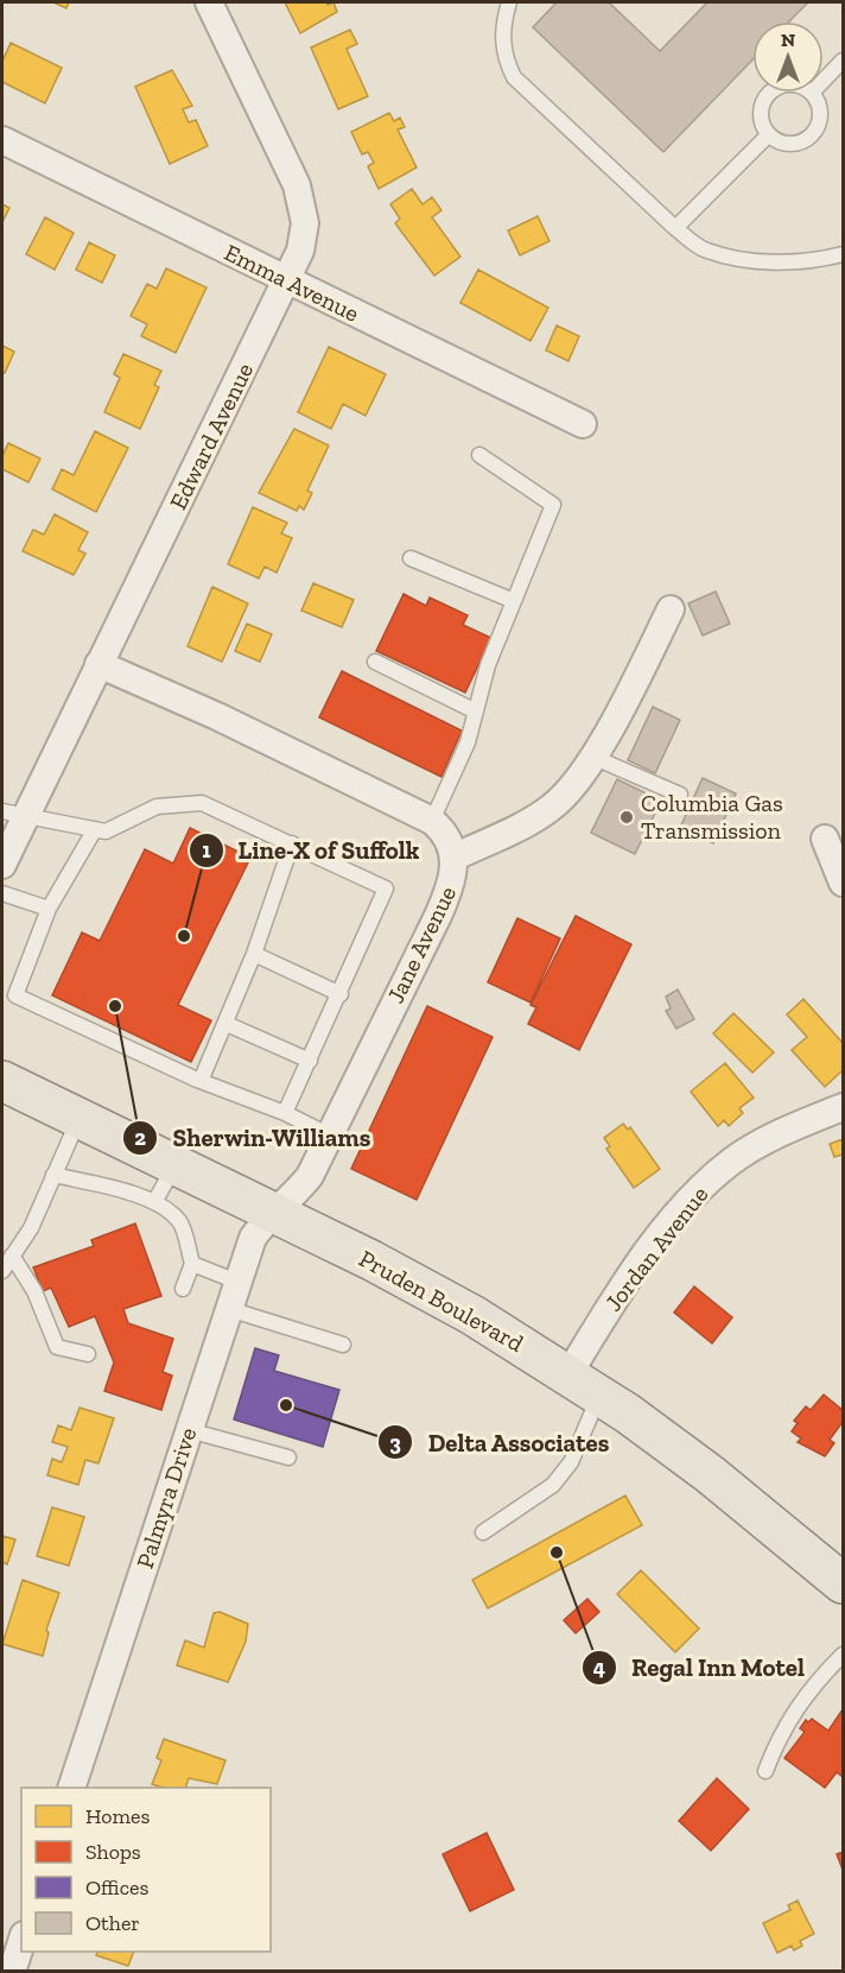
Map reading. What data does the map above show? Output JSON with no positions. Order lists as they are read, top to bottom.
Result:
{
  "streets": {
    "main road": ["Pruden Boulevard"],
    "street": [
      "Emma Avenue",
      "Edward Avenue",
      "Jane Avenue",
      "Jordan Avenue",
      "Palmyra Drive"
    ]
  },
  "crossings": [
    ["Emma Avenue", "Edward Avenue"],
    ["Jane Avenue", "Pruden Boulevard"],
    ["Jane Avenue", "Palmyra Drive"],
    ["Jordan Avenue", "Pruden Boulevard"],
    ["Pruden Boulevard", "Palmyra Drive"]
  ],
  "places": [
    "Columbia Gas Transmission",
    "Line-X of Suffolk",
    "Sherwin-Williams",
    "Delta Associates",
    "Regal Inn Motel"
  ],
  "legend": [
    "Homes",
    "Shops",
    "Offices",
    "Other"
  ],
  "north": "top"
}
